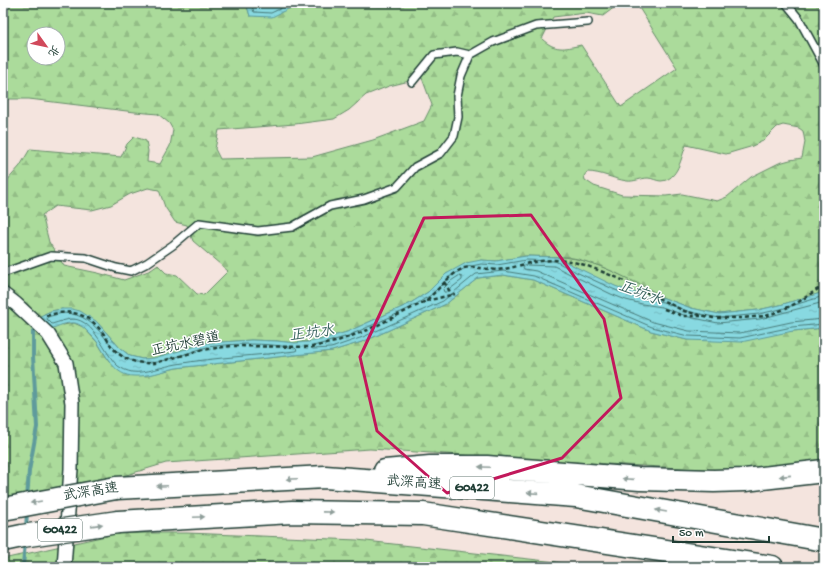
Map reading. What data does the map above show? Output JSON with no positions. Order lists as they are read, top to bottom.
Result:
{
  "streets": {
    "highway": ["武深高速", "G0422"],
    "path": ["正坑水碧道"]
  },
  "water": ["正坑水"],
  "scale_bar": "50 m",
  "north": "bottom right"
}
